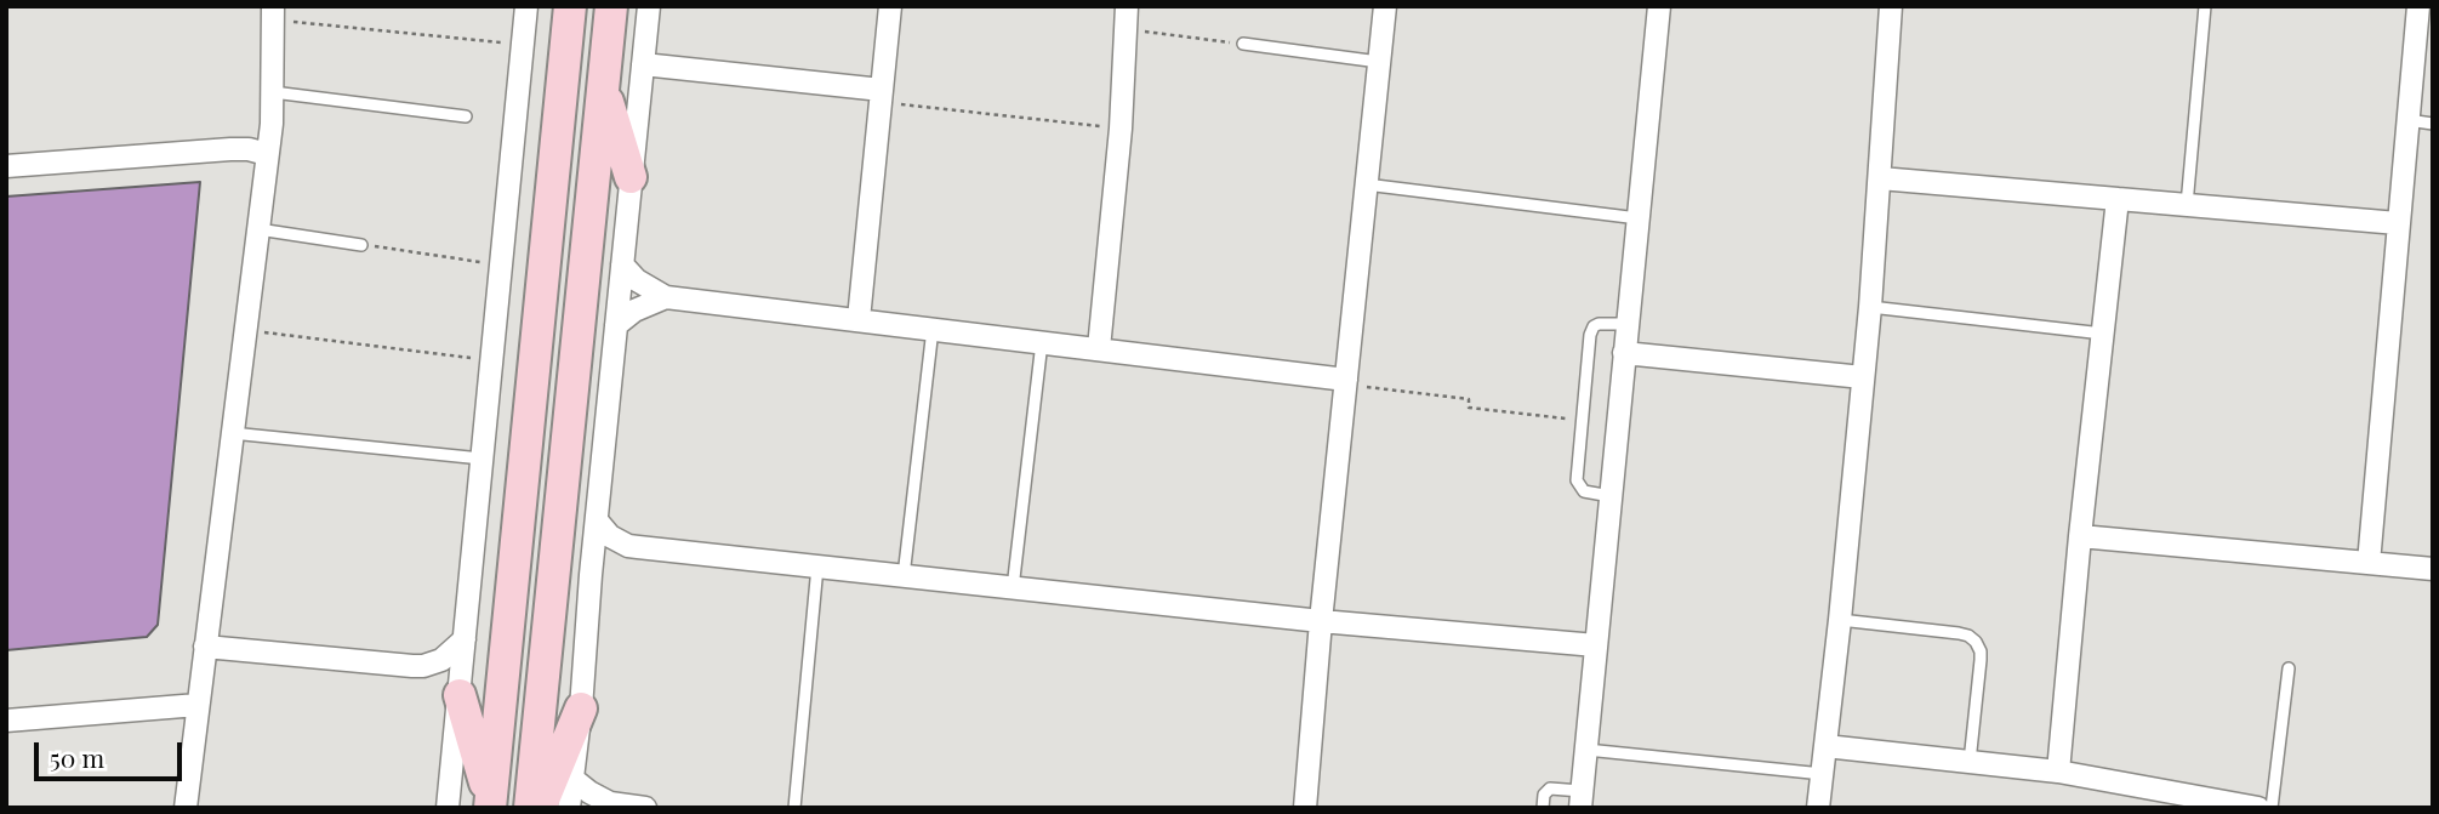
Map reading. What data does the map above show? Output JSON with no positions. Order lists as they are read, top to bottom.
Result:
{
  "scale_bar": "50 m"
}
